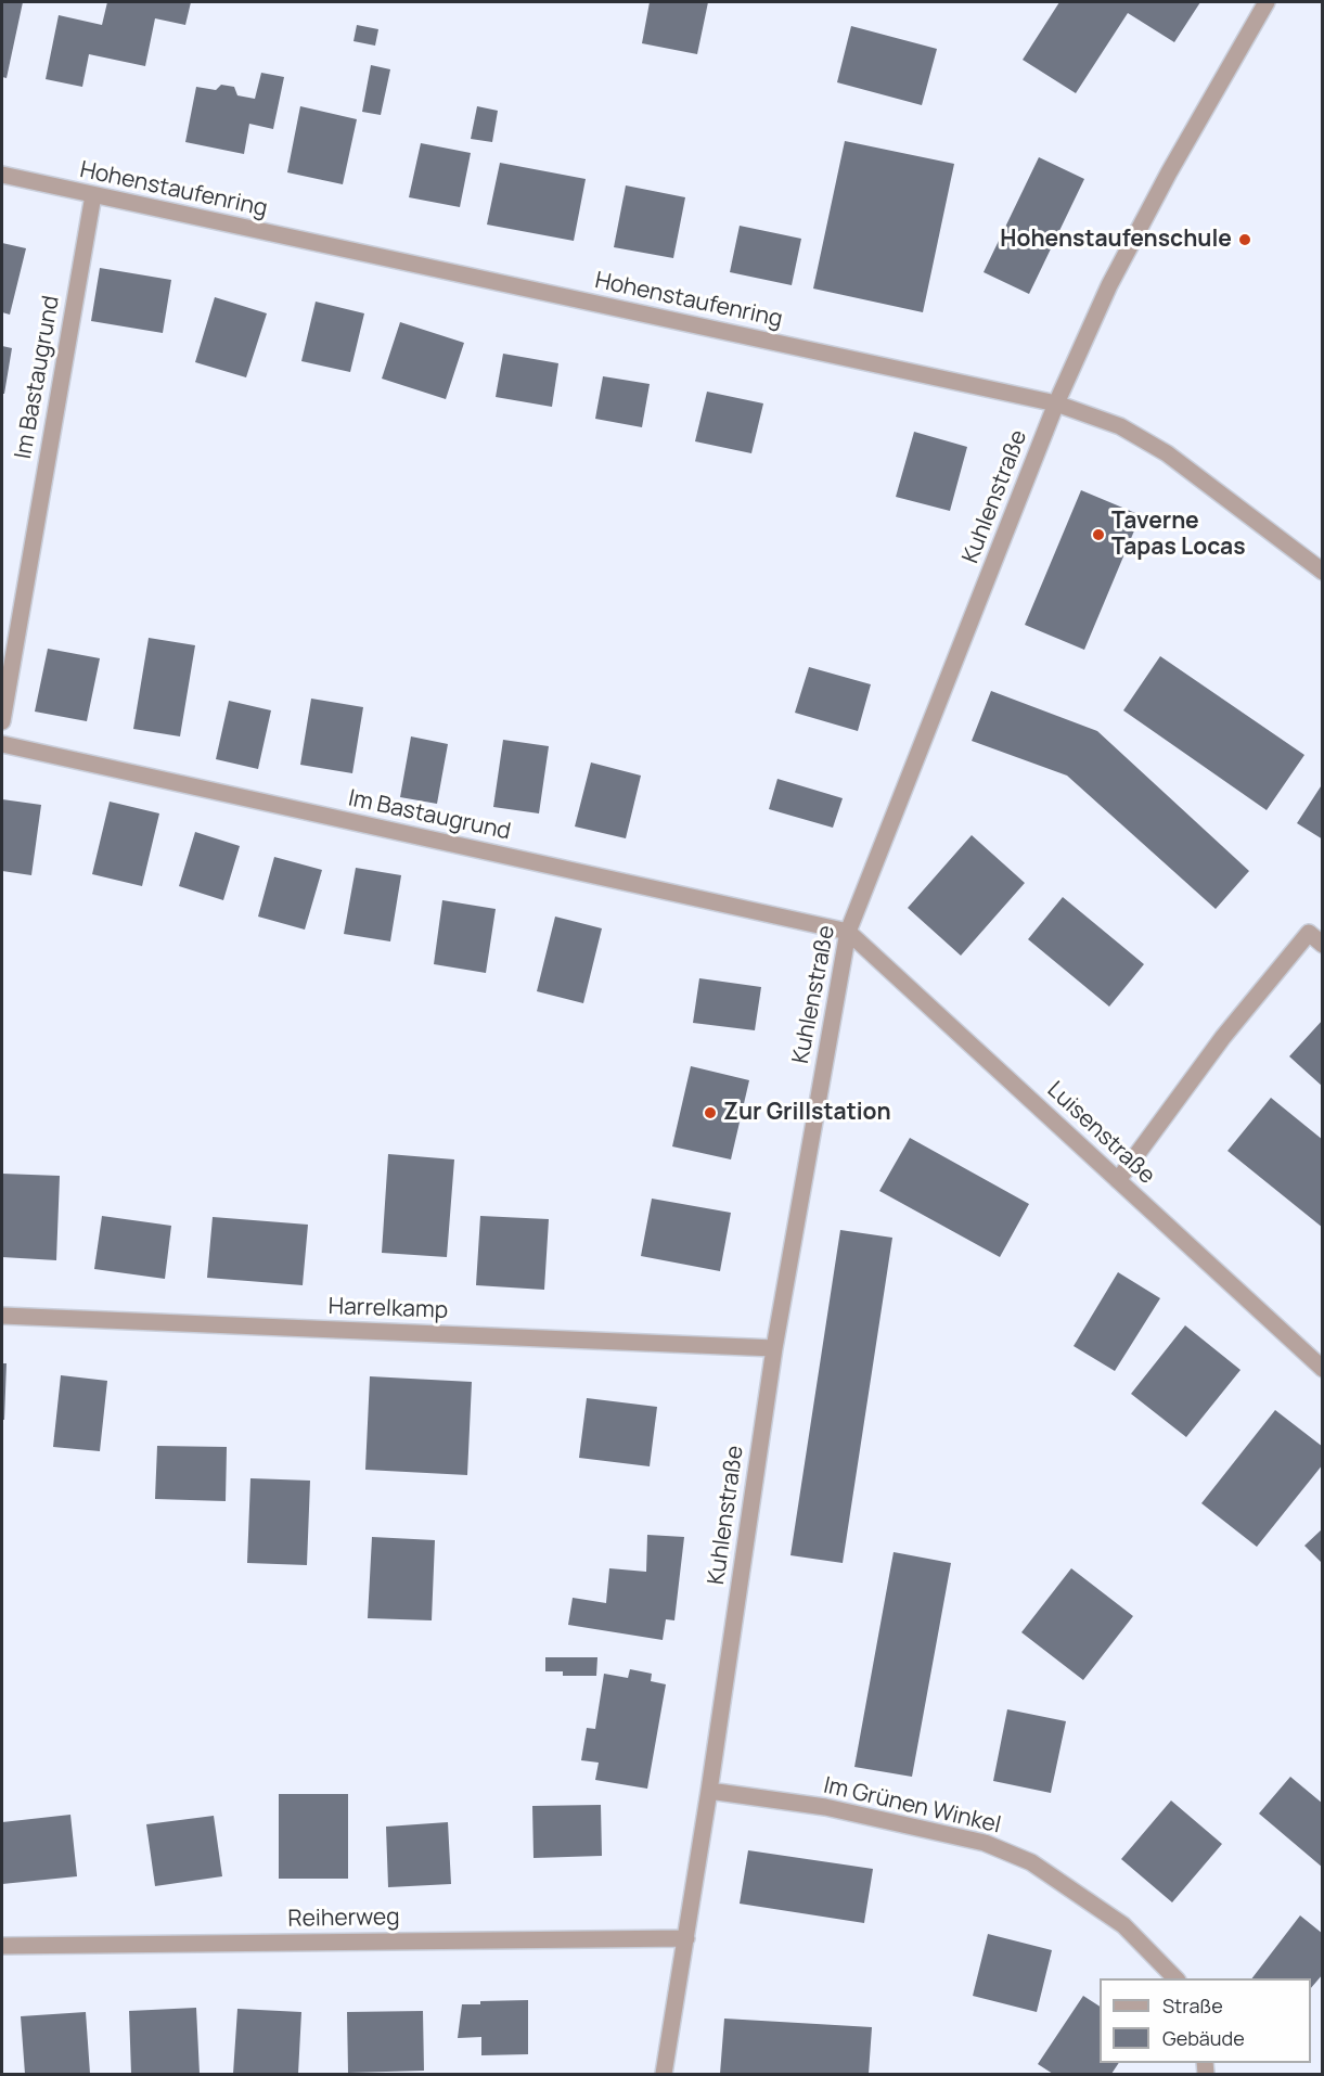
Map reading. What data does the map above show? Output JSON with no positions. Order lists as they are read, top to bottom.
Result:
{
  "streets": {
    "street": [
      "Hohenstaufenring",
      "Im Bastaugrund",
      "Kuhlenstraße",
      "Luisenstraße",
      "Harrelkamp",
      "Im Grünen Winkel",
      "Reiherweg"
    ]
  },
  "crossings": [
    ["Hohenstaufenring", "Im Bastaugrund"],
    ["Hohenstaufenring", "Kuhlenstraße"],
    ["Im Bastaugrund", "Kuhlenstraße"],
    ["Im Bastaugrund", "Luisenstraße"],
    ["Kuhlenstraße", "Luisenstraße"],
    ["Kuhlenstraße", "Harrelkamp"],
    ["Kuhlenstraße", "Im Grünen Winkel"],
    ["Kuhlenstraße", "Reiherweg"]
  ],
  "places": ["Hohenstaufenschule", "Taverne Tapas Locas", "Zur Grillstation"],
  "legend": ["Straße", "Gebäude"]
}
